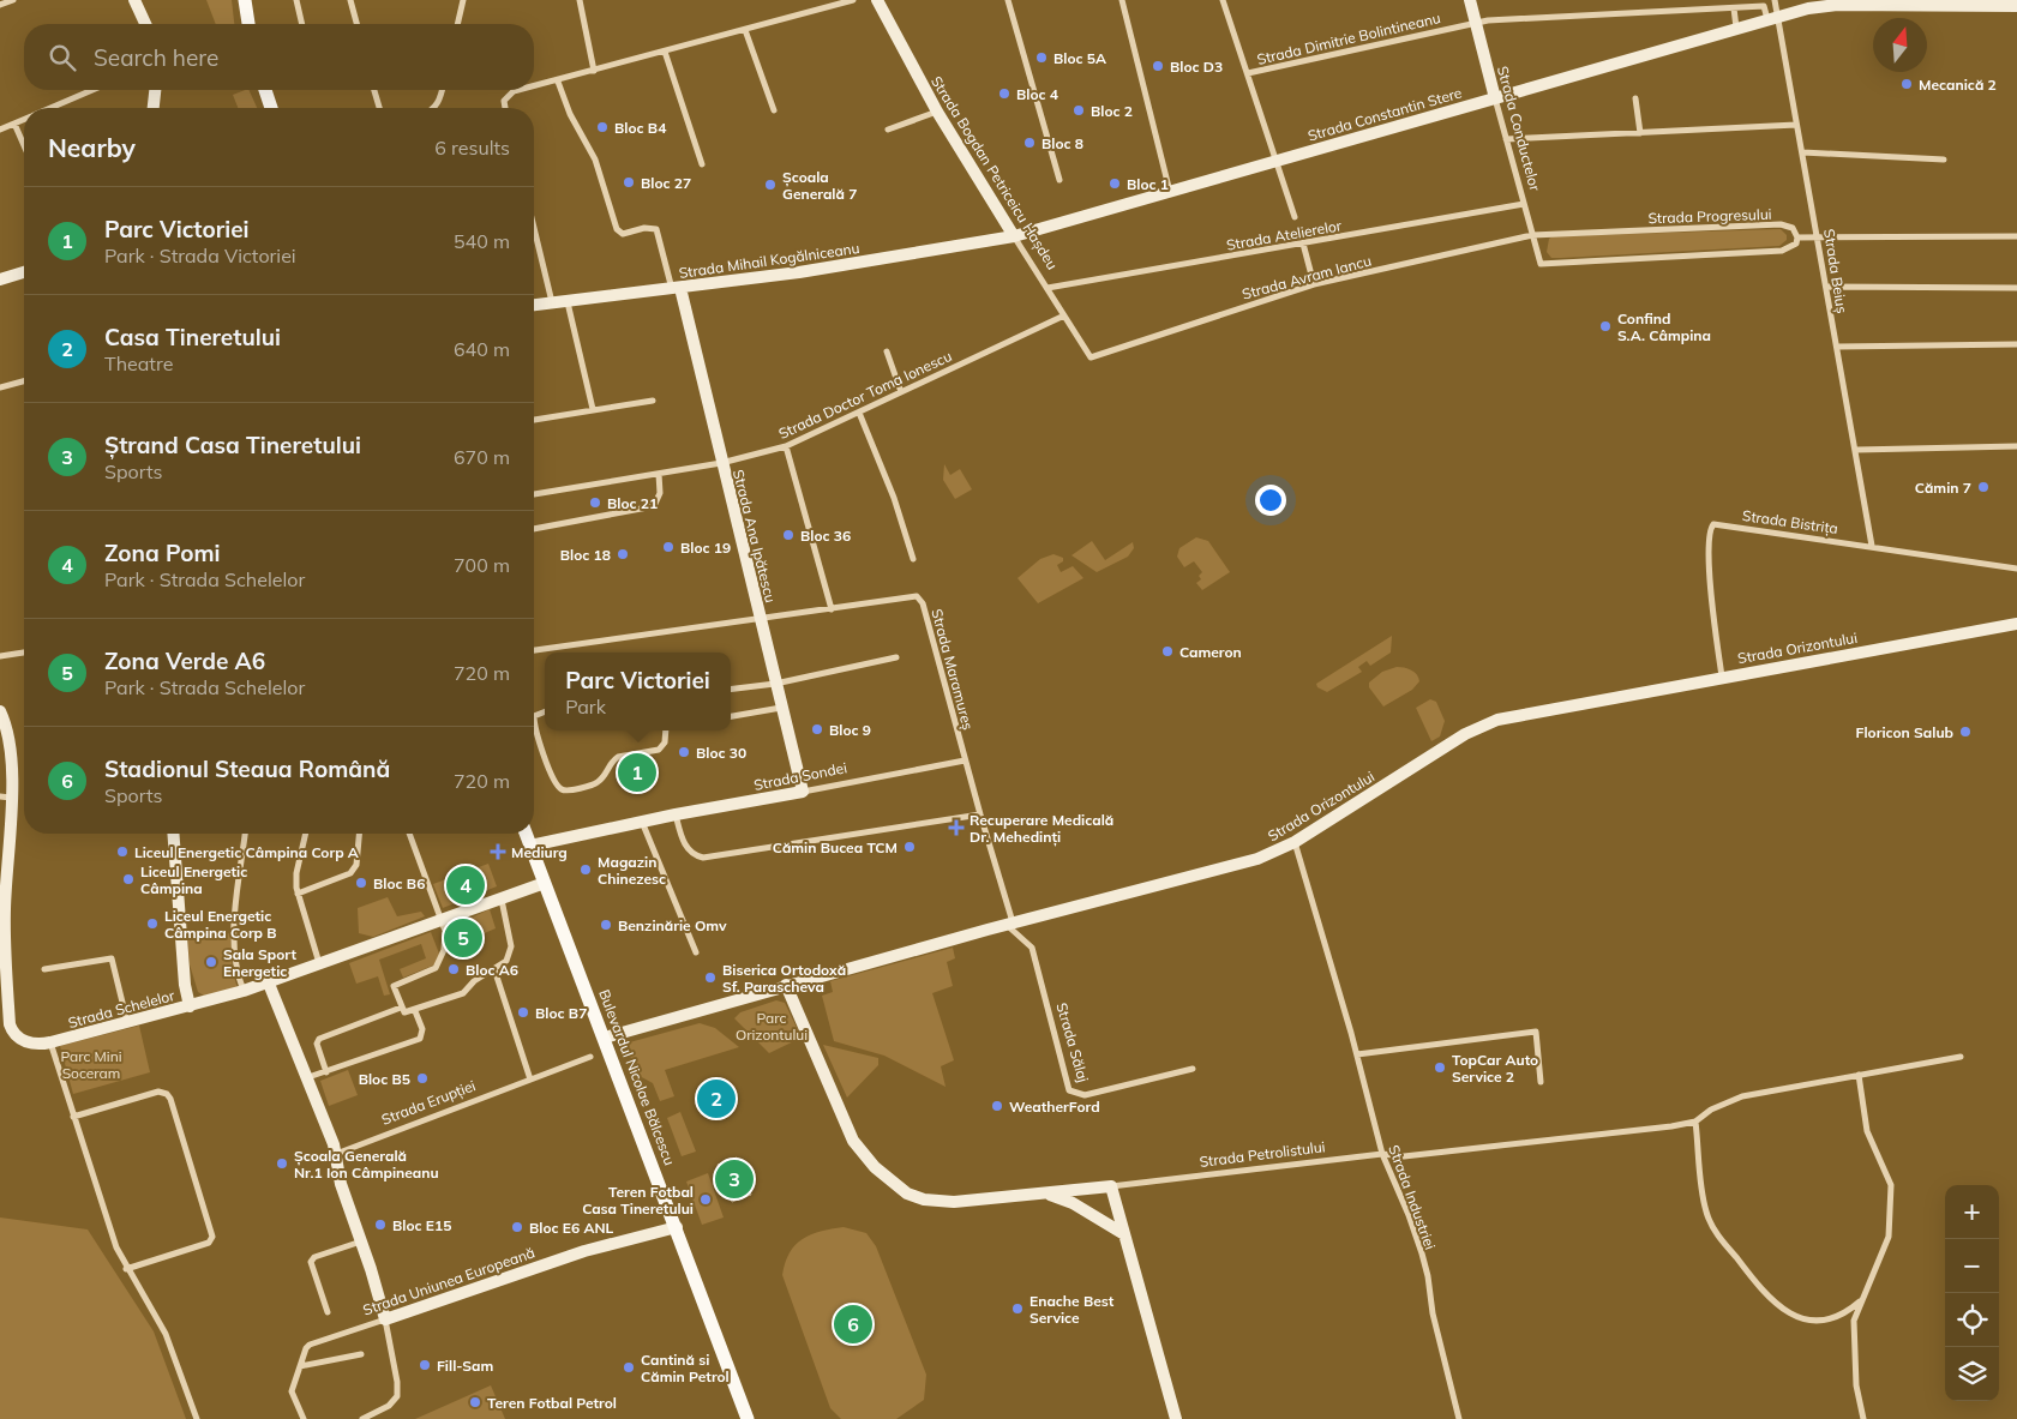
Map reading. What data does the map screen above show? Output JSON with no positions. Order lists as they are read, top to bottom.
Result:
{
  "streets": {
    "main road": ["Bulevardul Nicolae Bălcescu"],
    "street": [
      "Strada Dimitrie Bolintineanu",
      "Strada Constantin Stere",
      "Strada Conductelor",
      "Strada Bogdan Petriceicu Hașdeu",
      "Strada Progresului",
      "Strada Atelierelor",
      "Strada Mihail Kogălniceanu",
      "Strada Beiuș",
      "Strada Avram Iancu",
      "Strada Doctor Toma Ionescu",
      "Strada Bistrița",
      "Strada Ana Ipătescu",
      "Strada Orizontului",
      "Strada Maramureș",
      "Strada Sondei",
      "Strada Schelelor",
      "Strada Sălaj",
      "Strada Erupției",
      "Strada Petrolistului",
      "Strada Industriei",
      "Strada Uniunea Europeană"
    ]
  },
  "crossings": [
    ["Strada Dimitrie Bolintineanu", "Strada Constantin Stere"],
    ["Strada Dimitrie Bolintineanu", "Strada Conductelor"],
    ["Strada Dimitrie Bolintineanu", "Strada Beiuș"],
    ["Strada Constantin Stere", "Strada Conductelor"],
    ["Strada Constantin Stere", "Strada Bogdan Petriceicu Hașdeu"],
    ["Strada Constantin Stere", "Strada Mihail Kogălniceanu"],
    ["Strada Constantin Stere", "Strada Beiuș"],
    ["Strada Conductelor", "Strada Progresului"],
    ["Strada Conductelor", "Strada Atelierelor"],
    ["Strada Conductelor", "Strada Avram Iancu"],
    ["Strada Bogdan Petriceicu Hașdeu", "Strada Atelierelor"],
    ["Strada Bogdan Petriceicu Hașdeu", "Strada Mihail Kogălniceanu"],
    ["Strada Bogdan Petriceicu Hașdeu", "Strada Avram Iancu"],
    ["Strada Bogdan Petriceicu Hașdeu", "Strada Doctor Toma Ionescu"],
    ["Strada Progresului", "Strada Avram Iancu"],
    ["Strada Mihail Kogălniceanu", "Strada Ana Ipătescu"],
    ["Strada Beiuș", "Strada Bistrița"],
    ["Strada Doctor Toma Ionescu", "Strada Ana Ipătescu"],
    ["Strada Bistrița", "Strada Orizontului"],
    ["Strada Ana Ipătescu", "Strada Maramureș"],
    ["Strada Ana Ipătescu", "Strada Sondei"],
    ["Strada Orizontului", "Strada Maramureș"],
    ["Strada Orizontului", "Strada Sălaj"],
    ["Strada Orizontului", "Bulevardul Nicolae Bălcescu"],
    ["Strada Orizontului", "Strada Petrolistului"],
    ["Strada Orizontului", "Strada Industriei"],
    ["Strada Maramureș", "Strada Sondei"],
    ["Strada Maramureș", "Strada Sălaj"],
    ["Strada Sondei", "Bulevardul Nicolae Bălcescu"],
    ["Strada Schelelor", "Bulevardul Nicolae Bălcescu"],
    ["Bulevardul Nicolae Bălcescu", "Strada Uniunea Europeană"],
    ["Strada Petrolistului", "Strada Industriei"]
  ],
  "parks": ["Parc Orizontului", "Parc Mini Soceram"],
  "places": {
    "other": [
      "Bloc 5A",
      "Bloc D3",
      "Mecanică 2",
      "Bloc 4",
      "Bloc 2",
      "Bloc B4",
      "Bloc 8",
      "Bloc 27",
      "Bloc 1",
      "Școala Generală 7",
      "Confind S.A. Câmpina",
      "Cămin 7",
      "Bloc 21",
      "Bloc 36",
      "Bloc 19",
      "Bloc 18",
      "Cameron",
      "Bloc 9",
      "Floricon Salub",
      "Bloc 30",
      "Cămin Bucea TCM",
      "Liceul Energetic Câmpina Corp A",
      "Magazin Chinezesc",
      "Liceul Energetic Câmpina",
      "Bloc B6",
      "Liceul Energetic Câmpina Corp B",
      "Benzinărie Omv",
      "Sala Sport Energetic",
      "Bloc A6",
      "Biserica Ortodoxă Sf. Parascheva",
      "Bloc B7",
      "TopCar Auto Service 2",
      "Bloc B5",
      "WeatherFord",
      "Școala Generală Nr.1 Ion Câmpineanu",
      "Teren Fotbal Casa Tineretului",
      "Bloc E15",
      "Bloc E6 ANL",
      "Enache Best Service",
      "Fill-Sam",
      "Cantină si Cămin Petrol",
      "Teren Fotbal Petrol"
    ],
    "health": ["Recuperare Medicală Dr. Mehedinți", "Mediurg"]
  },
  "north": "top",
  "page": {
    "search": "Search here",
    "heading": ["Nearby", "6 results"],
    "list": [
      {
        "mark": "1",
        "name": "Parc Victoriei",
        "note": "Park · Strada Victoriei",
        "value": "540 m"
      },
      {
        "mark": "2",
        "name": "Casa Tineretului",
        "note": "Theatre",
        "value": "640 m"
      },
      {
        "mark": "3",
        "name": "Ștrand Casa Tineretului",
        "note": "Sports",
        "value": "670 m"
      },
      {
        "mark": "4",
        "name": "Zona Pomi",
        "note": "Park · Strada Schelelor",
        "value": "700 m"
      },
      {
        "mark": "5",
        "name": "Zona Verde A6",
        "note": "Park · Strada Schelelor",
        "value": "720 m"
      },
      {
        "mark": "6",
        "name": "Stadionul Steaua Română",
        "note": "Sports",
        "value": "720 m"
      }
    ],
    "popup": ["Parc Victoriei", "Park"],
    "pins": [
      "1",
      "4",
      "5",
      "2",
      "3",
      "6"
    ],
    "map_buttons": ["+", "−"]
  }
}
